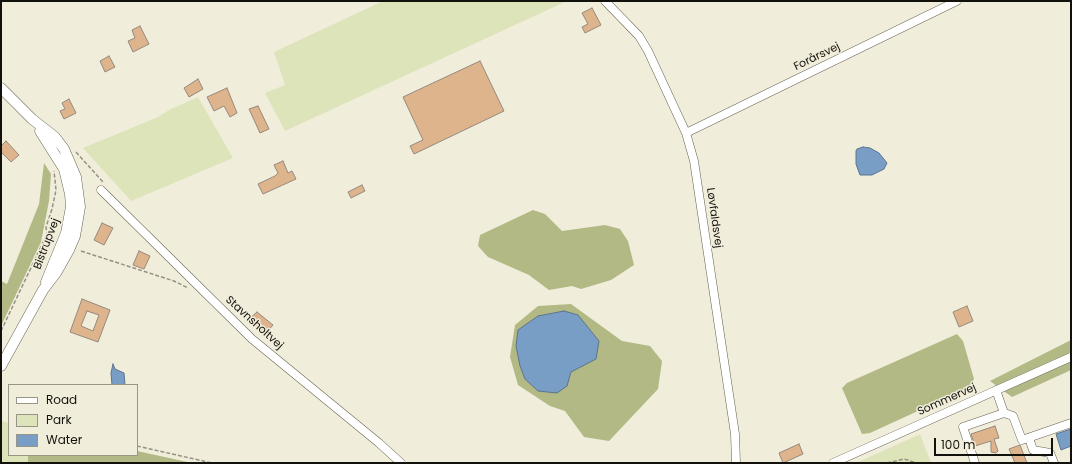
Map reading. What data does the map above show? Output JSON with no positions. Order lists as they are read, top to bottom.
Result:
{
  "streets": {
    "main road": ["Bistrupvej"],
    "street": [
      "Forårsvej",
      "Løvfaldsvej",
      "Stavnsholtvej",
      "Sommervej"
    ]
  },
  "crossings": [
    ["Forårsvej", "Løvfaldsvej"]
  ],
  "legend": ["Road", "Park", "Water"],
  "scale_bar": "100 m"
}
